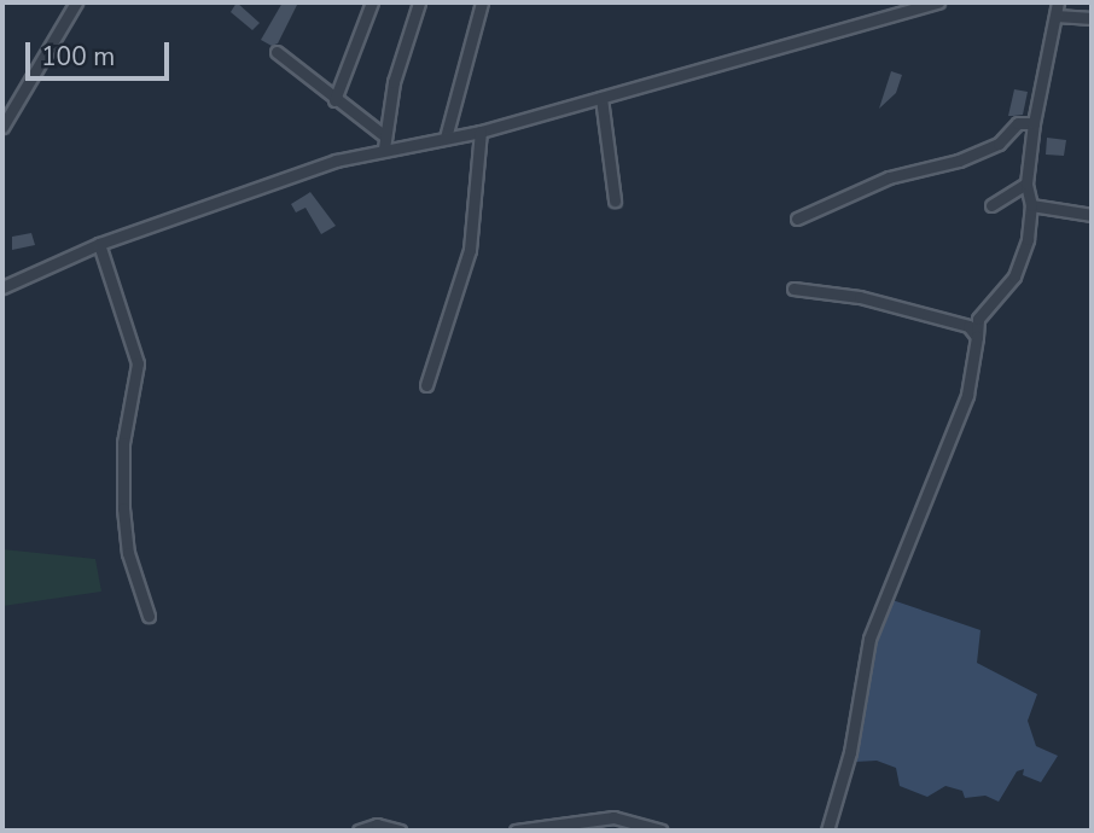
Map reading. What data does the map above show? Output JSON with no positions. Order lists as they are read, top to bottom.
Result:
{
  "scale_bar": "100 m"
}
